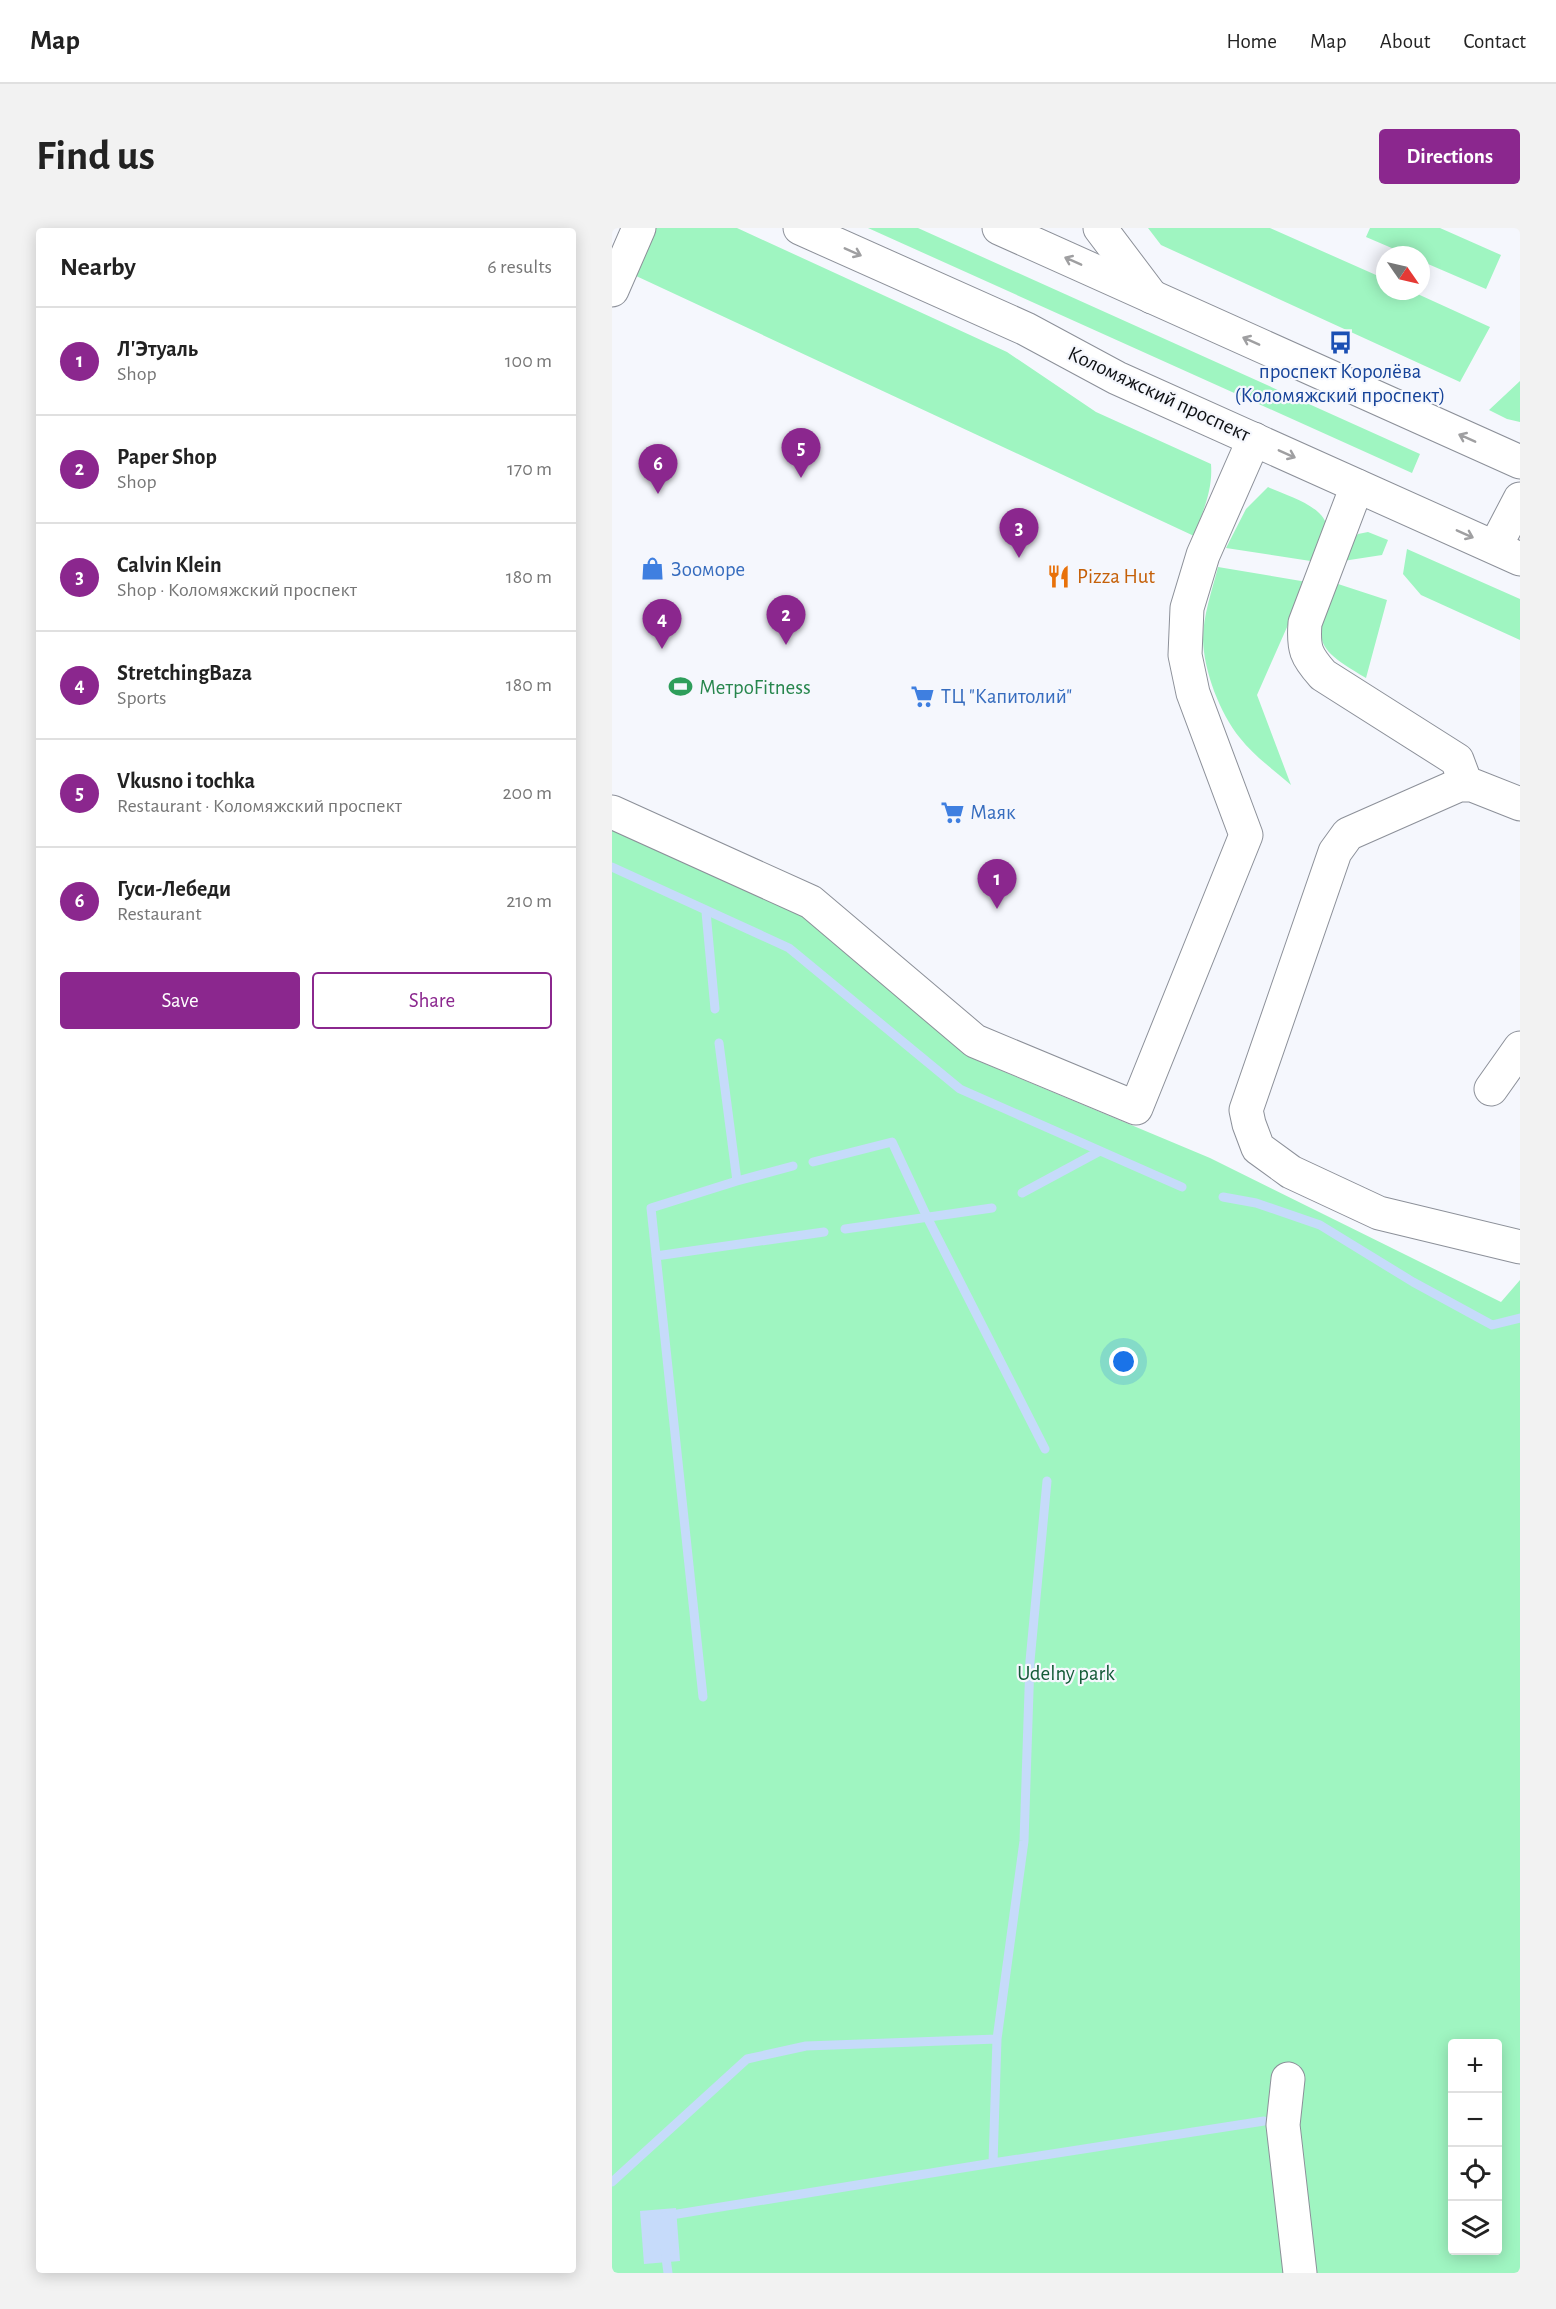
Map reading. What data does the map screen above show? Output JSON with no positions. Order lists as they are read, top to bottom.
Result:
{
  "streets": {
    "main road": ["Коломяжский проспект"]
  },
  "parks": ["Udelny park"],
  "places": {
    "bus stop": ["проспект Королёва (Коломяжский проспект)"],
    "shop": ["Зооморе"],
    "restaurant": ["Pizza Hut"],
    "sports": ["МетроFitness"],
    "supermarket": ["ТЦ \"Капитолий\"", "Маяк"]
  },
  "north": "bottom right",
  "page": {
    "header": "Map",
    "nav": [
      "Home",
      "Map",
      "About",
      "Contact"
    ],
    "buttons": [
      "Directions",
      ["Save", "Share"]
    ],
    "title": "Find us",
    "heading": ["Nearby", "6 results"],
    "list": [
      {
        "mark": "1",
        "name": "Л'Этуаль",
        "note": "Shop",
        "value": "100 m"
      },
      {
        "mark": "2",
        "name": "Paper Shop",
        "note": "Shop",
        "value": "170 m"
      },
      {
        "mark": "3",
        "name": "Calvin Klein",
        "note": "Shop · Коломяжский проспект",
        "value": "180 m"
      },
      {
        "mark": "4",
        "name": "StretchingBaza",
        "note": "Sports",
        "value": "180 m"
      },
      {
        "mark": "5",
        "name": "Vkusno i tochka",
        "note": "Restaurant · Коломяжский проспект",
        "value": "200 m"
      },
      {
        "mark": "6",
        "name": "Гуси-Лебеди",
        "note": "Restaurant",
        "value": "210 m"
      }
    ],
    "pins": [
      "5",
      "6",
      "3",
      "2",
      "4",
      "1"
    ],
    "map_buttons": ["+", "−"]
  }
}
